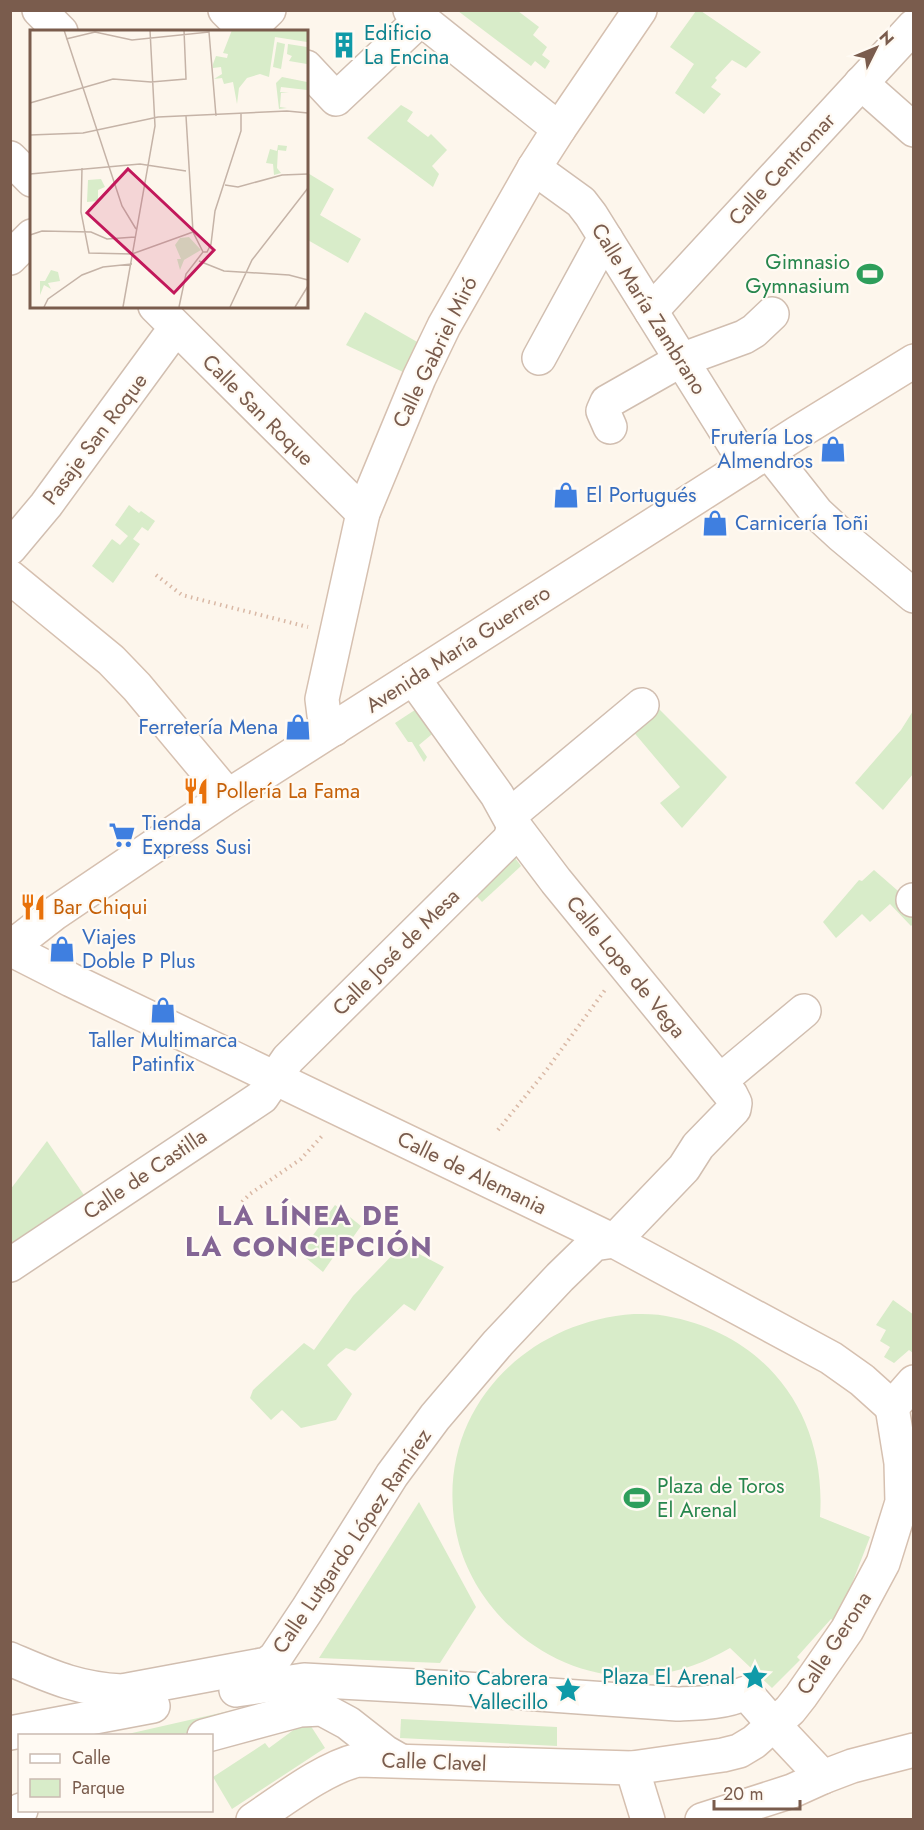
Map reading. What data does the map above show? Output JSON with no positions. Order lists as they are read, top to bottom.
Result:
{
  "streets": {
    "street": [
      "Calle Centromar",
      "Calle María Zambrano",
      "Calle Gabriel Miró",
      "Calle San Roque",
      "Pasaje San Roque",
      "Avenida María Guerrero",
      "Calle José de Mesa",
      "Calle Lope de Vega",
      "Calle de Alemania",
      "Calle de Castilla",
      "Calle Lutgardo López Ramírez",
      "Calle Gerona",
      "Calle Clavel"
    ]
  },
  "crossings": [
    ["Calle Centromar", "Calle María Zambrano"],
    ["Calle María Zambrano", "Calle Gabriel Miró"],
    ["Calle María Zambrano", "Avenida María Guerrero"],
    ["Calle Gabriel Miró", "Calle San Roque"],
    ["Calle Gabriel Miró", "Avenida María Guerrero"],
    ["Calle San Roque", "Pasaje San Roque"],
    ["Avenida María Guerrero", "Calle Lope de Vega"],
    ["Avenida María Guerrero", "Calle de Alemania"],
    ["Calle José de Mesa", "Calle Lope de Vega"],
    ["Calle José de Mesa", "Calle de Alemania"],
    ["Calle José de Mesa", "Calle de Castilla"],
    ["Calle Lope de Vega", "Calle de Alemania"],
    ["Calle Lope de Vega", "Calle Lutgardo López Ramírez"],
    ["Calle de Alemania", "Calle de Castilla"],
    ["Calle de Alemania", "Calle Lutgardo López Ramírez"],
    ["Calle de Alemania", "Calle Gerona"],
    ["Calle Gerona", "Calle Clavel"]
  ],
  "districts": ["LA LÍNEA DE LA CONCEPCIÓN"],
  "places": {
    "building": ["Edificio La Encina"],
    "sports": ["Gimnasio Gymnasium", "Plaza de Toros El Arenal"],
    "shop": [
      "Frutería Los Almendros",
      "El Portugués",
      "Carnicería Toñi",
      "Ferretería Mena",
      "Viajes Doble P Plus",
      "Taller Multimarca Patinfix"
    ],
    "restaurant": ["Pollería La Fama", "Bar Chiqui"],
    "supermarket": ["Tienda Express Susi"],
    "place": ["Plaza El Arenal", "Benito Cabrera Vallecillo"]
  },
  "legend": ["Calle", "Parque"],
  "scale_bar": "20 m",
  "north": "top right"
}
